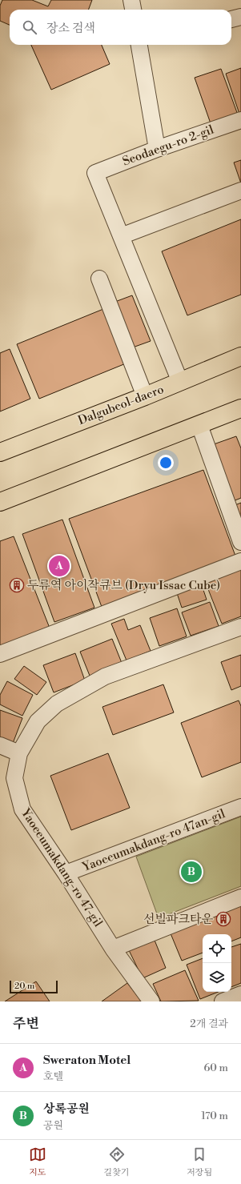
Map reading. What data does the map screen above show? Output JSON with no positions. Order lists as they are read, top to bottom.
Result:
{
  "streets": {
    "main road": ["Dalgubeol-daero"],
    "street": ["Seodaegu-ro 2-gil", "Yaoeeumakdang-ro 47an-gil", "Yaoeeumakdang-ro 47-gil"]
  },
  "crossings": [
    ["Yaoeeumakdang-ro 47an-gil", "Yaoeeumakdang-ro 47-gil"]
  ],
  "places": {
    "building": ["두류역 아이작큐브 (Dryu Issac Cube)", "선빌파크타운"]
  },
  "scale_bar": "20 m",
  "page": {
    "search": "장소 검색",
    "pins": ["A", "B"],
    "scale": "20 m",
    "heading": ["주변", "2개 결과"],
    "list": [
      {
        "mark": "A",
        "name": "Sweraton Motel",
        "note": "호텔",
        "value": "60 m"
      },
      {
        "mark": "B",
        "name": "상록공원",
        "note": "공원",
        "value": "170 m"
      }
    ],
    "nav": ["지도", "길찾기", "저장됨"]
  }
}
